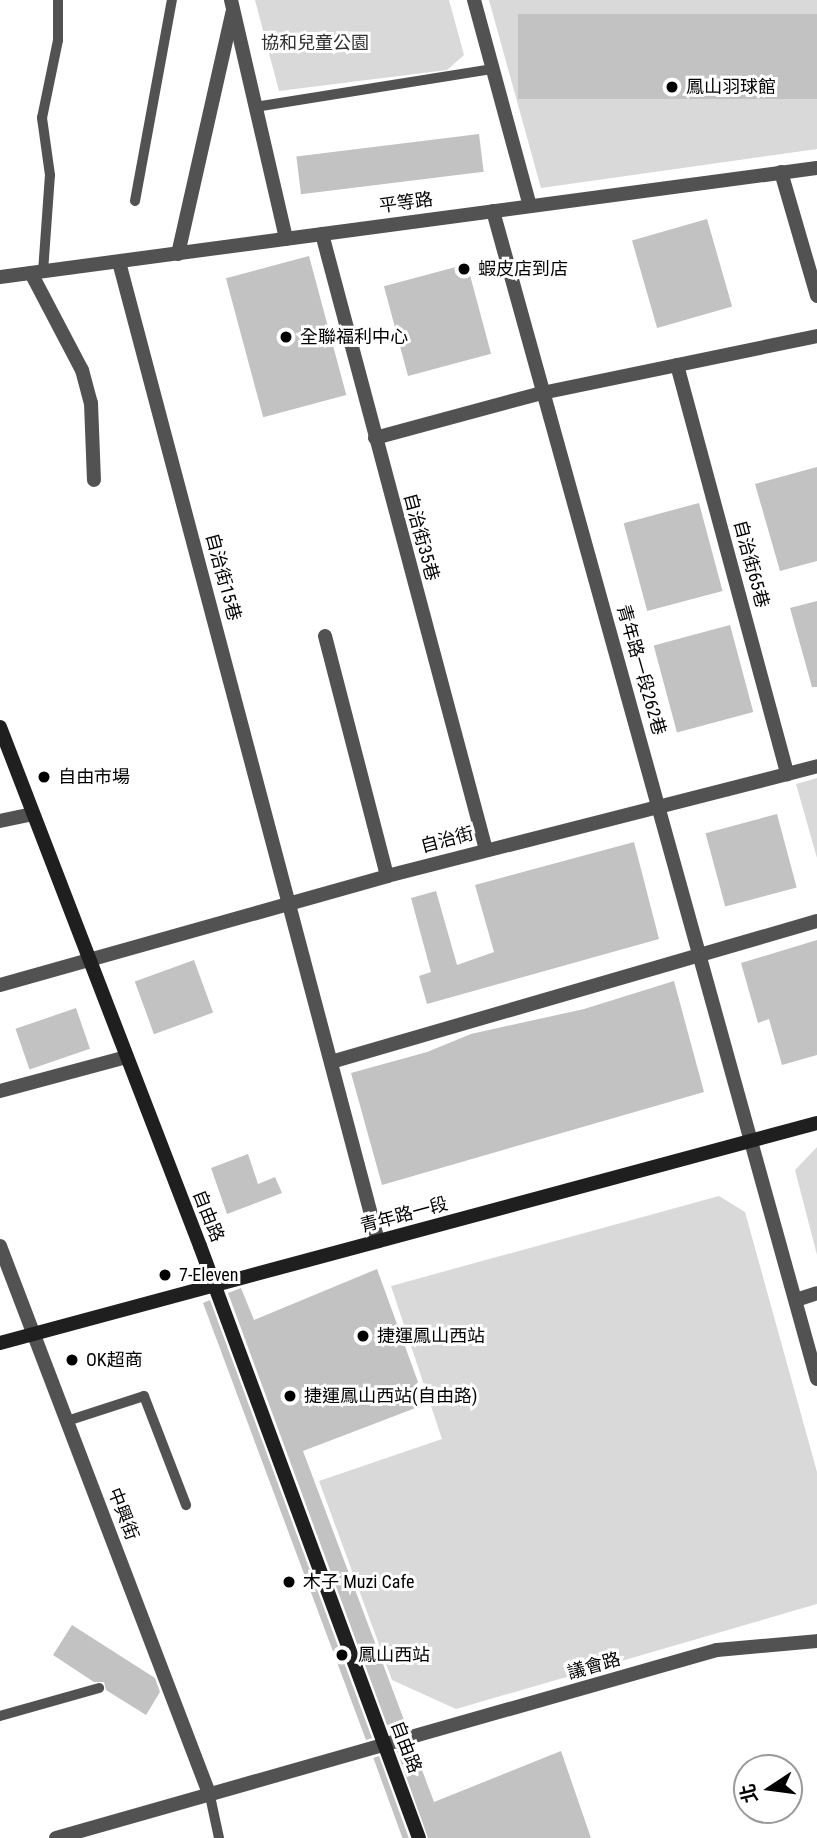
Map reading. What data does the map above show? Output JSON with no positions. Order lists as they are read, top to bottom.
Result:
{
  "streets": {
    "street": [
      "平等路",
      "自治街35巷",
      "自治街65巷",
      "自治街15巷",
      "青年路一段262巷",
      "自治街",
      "青年路一段",
      "自由路",
      "中興街",
      "議會路"
    ]
  },
  "crossings": [
    ["平等路", "自治街35巷"],
    ["平等路", "自治街15巷"],
    ["平等路", "青年路一段262巷"],
    ["自治街35巷", "自治街"],
    ["自治街65巷", "自治街"],
    ["自治街15巷", "自治街"],
    ["自治街15巷", "青年路一段"],
    ["青年路一段262巷", "自治街"],
    ["青年路一段262巷", "青年路一段"],
    ["自治街", "自由路"],
    ["青年路一段", "自由路"],
    ["青年路一段", "中興街"],
    ["自由路", "議會路"],
    ["中興街", "議會路"]
  ],
  "parks": ["協和兒童公園"],
  "places": [
    "鳳山羽球館",
    "蝦皮店到店",
    "全聯福利中心",
    "自由市場",
    "7-Eleven",
    "捷運鳳山西站",
    "OK超商",
    "捷運鳳山西站(自由路)",
    "木子 Muzi Cafe",
    "鳳山西站"
  ],
  "north": "left"
}
